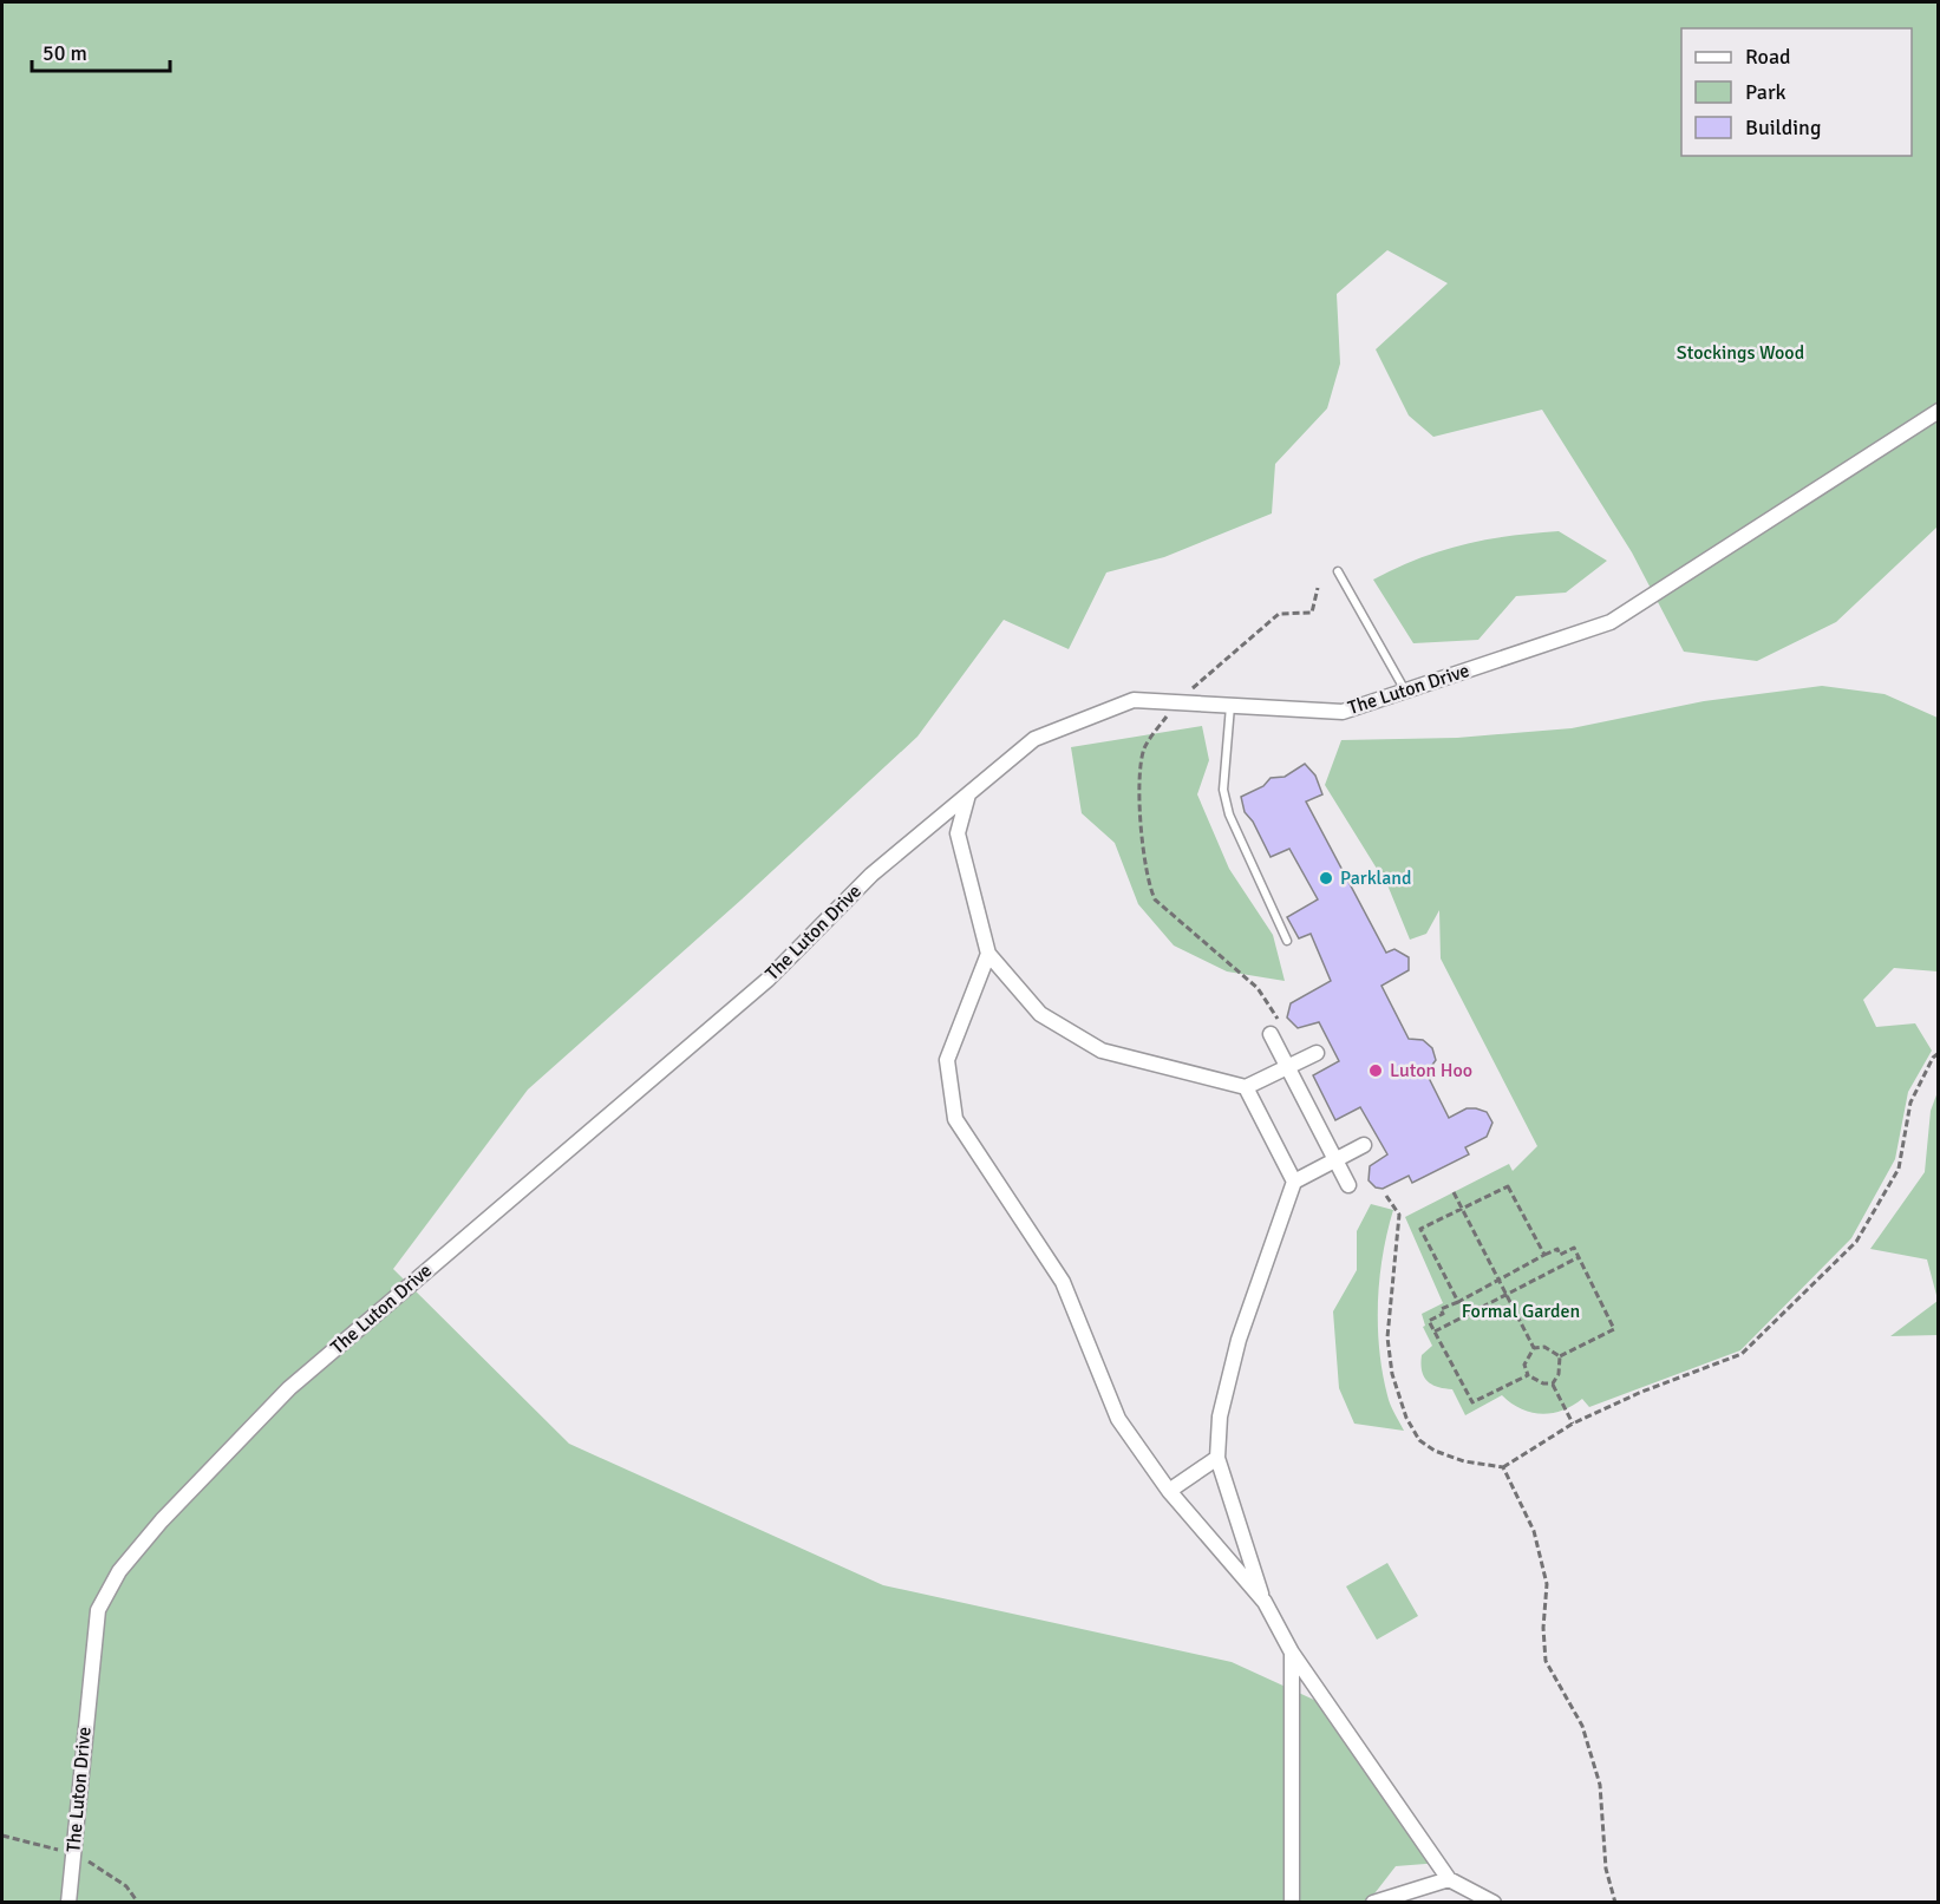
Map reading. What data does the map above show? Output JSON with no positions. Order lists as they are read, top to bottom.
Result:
{
  "streets": {
    "street": ["The Luton Drive"]
  },
  "parks": ["Stockings Wood", "Formal Garden"],
  "places": ["Parkland", "Luton Hoo"],
  "legend": ["Road", "Park", "Building"],
  "scale_bar": "50 m"
}
